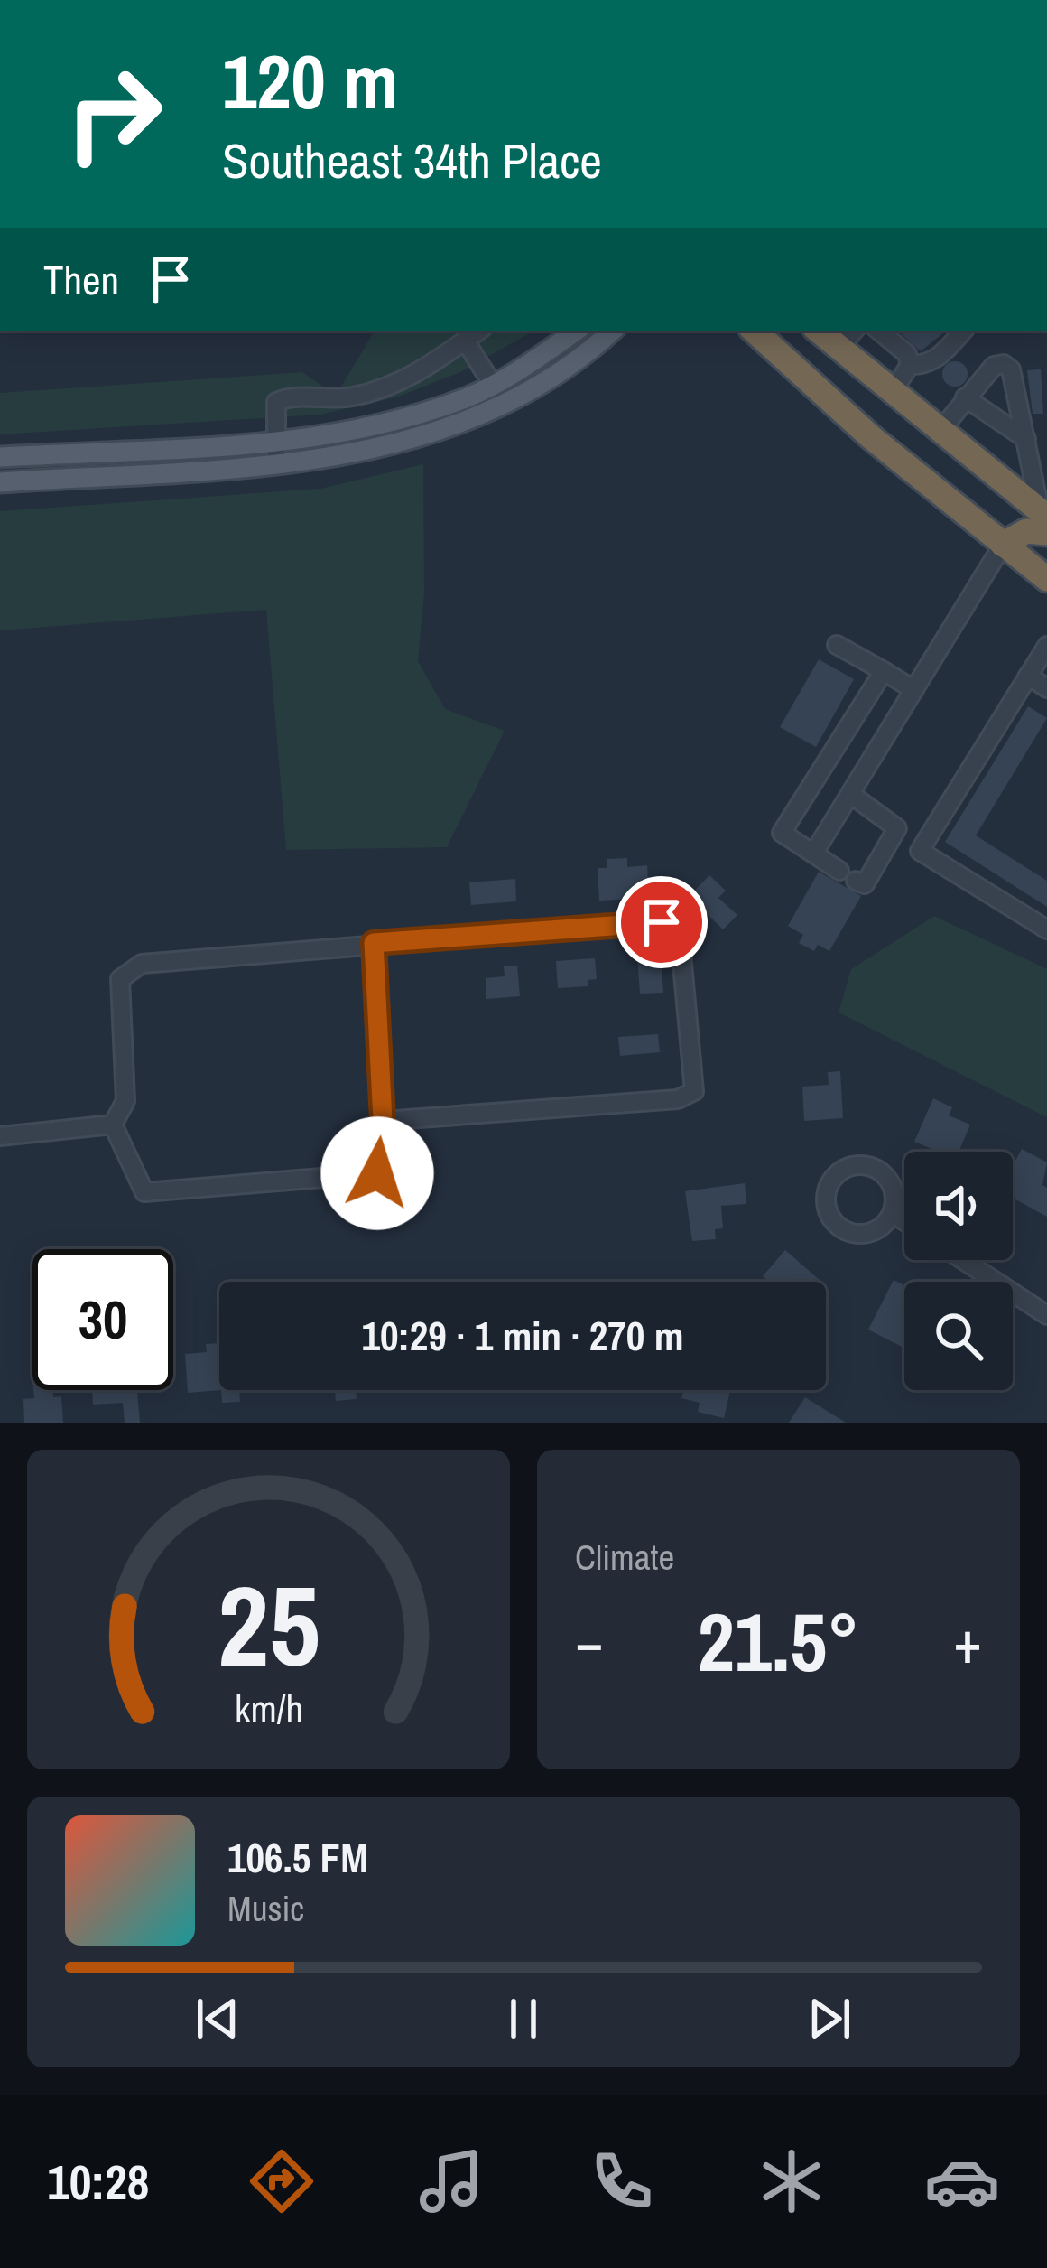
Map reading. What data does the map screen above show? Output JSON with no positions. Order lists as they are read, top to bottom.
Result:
{
  "page": {
    "turn": ["120 m", "Southeast 34th Place"],
    "then": "Then",
    "limit": "30",
    "trip": "10:29 · 1 min · 270 m",
    "tile": "Climate",
    "heat": ["−", "21.5°", "+"],
    "song": ["106.5 FM", "Music"],
    "tabs": "10:28",
    "gauge": ["25", "km/h"]
  }
}
